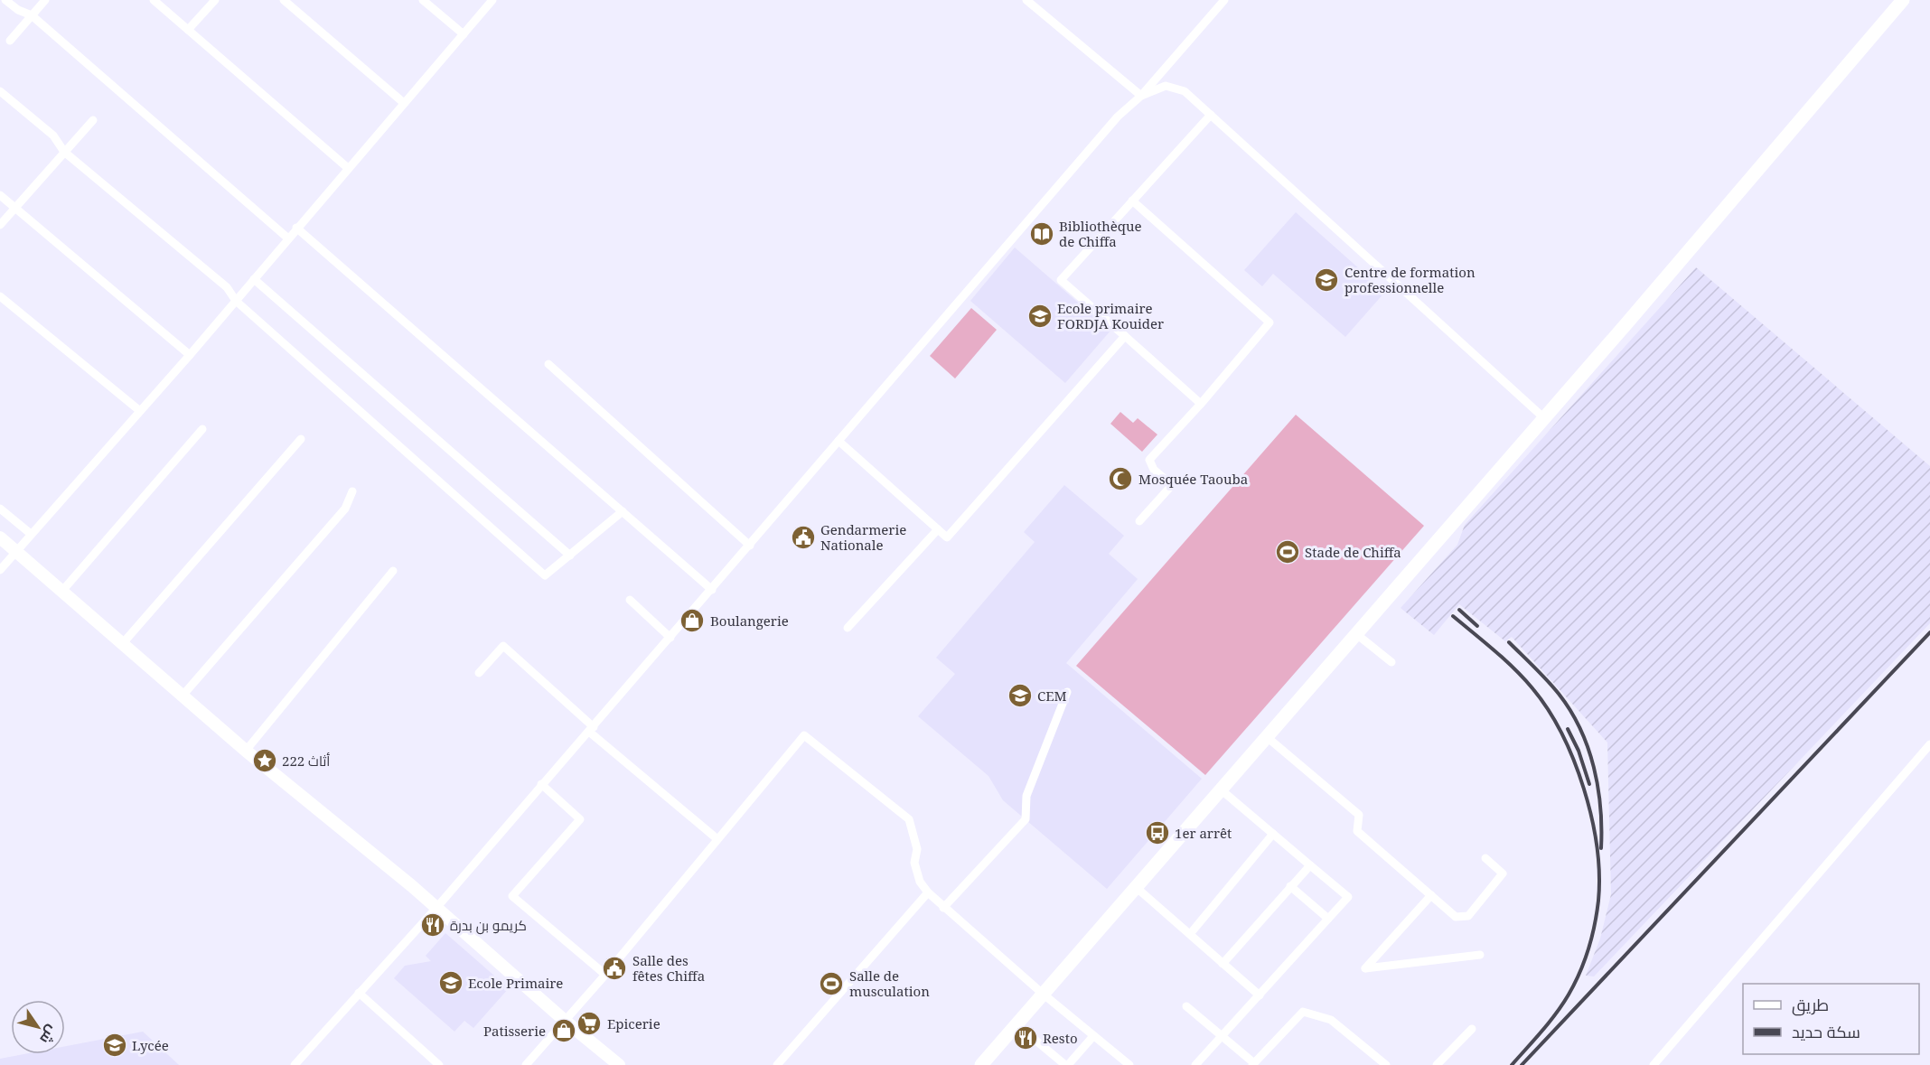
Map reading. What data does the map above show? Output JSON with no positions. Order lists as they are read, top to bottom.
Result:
{
  "places": {
    "library": ["Bibliothèque de Chiffa"],
    "school or university": [
      "Centre de formation professionnelle",
      "Ecole primaire FORDJA Kouider",
      "CEM",
      "Ecole Primaire",
      "Lycée"
    ],
    "mosque": ["Mosquée Taouba"],
    "public building": ["Gendarmerie Nationale", "Salle des fêtes Chiffa"],
    "sports": ["Stade de Chiffa", "Salle de musculation"],
    "shop": ["Boulangerie", "Patisserie"],
    "place": ["أثاث 222"],
    "bus stop": ["1er arrêt"],
    "restaurant": ["كريمو بن بدرة", "Resto"],
    "supermarket": ["Epicerie"]
  },
  "legend": ["طريق", "سكة حديد"],
  "north": "bottom right"
}
